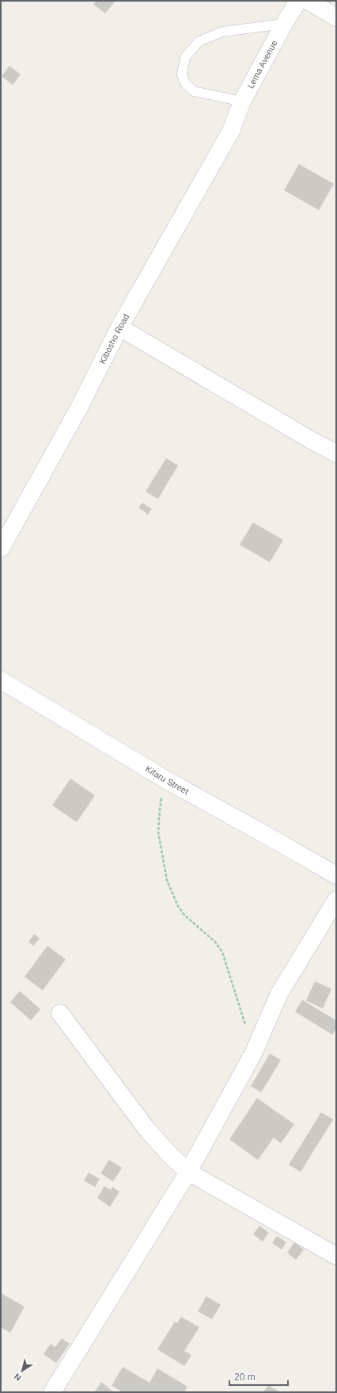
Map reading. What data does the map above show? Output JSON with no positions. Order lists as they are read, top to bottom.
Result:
{
  "streets": {
    "street": ["Lema Avenue", "Kibosho Road", "Kifaru Street"]
  },
  "crossings": [
    ["Lema Avenue", "Kibosho Road"]
  ],
  "scale_bar": "20 m",
  "north": "bottom left"
}
